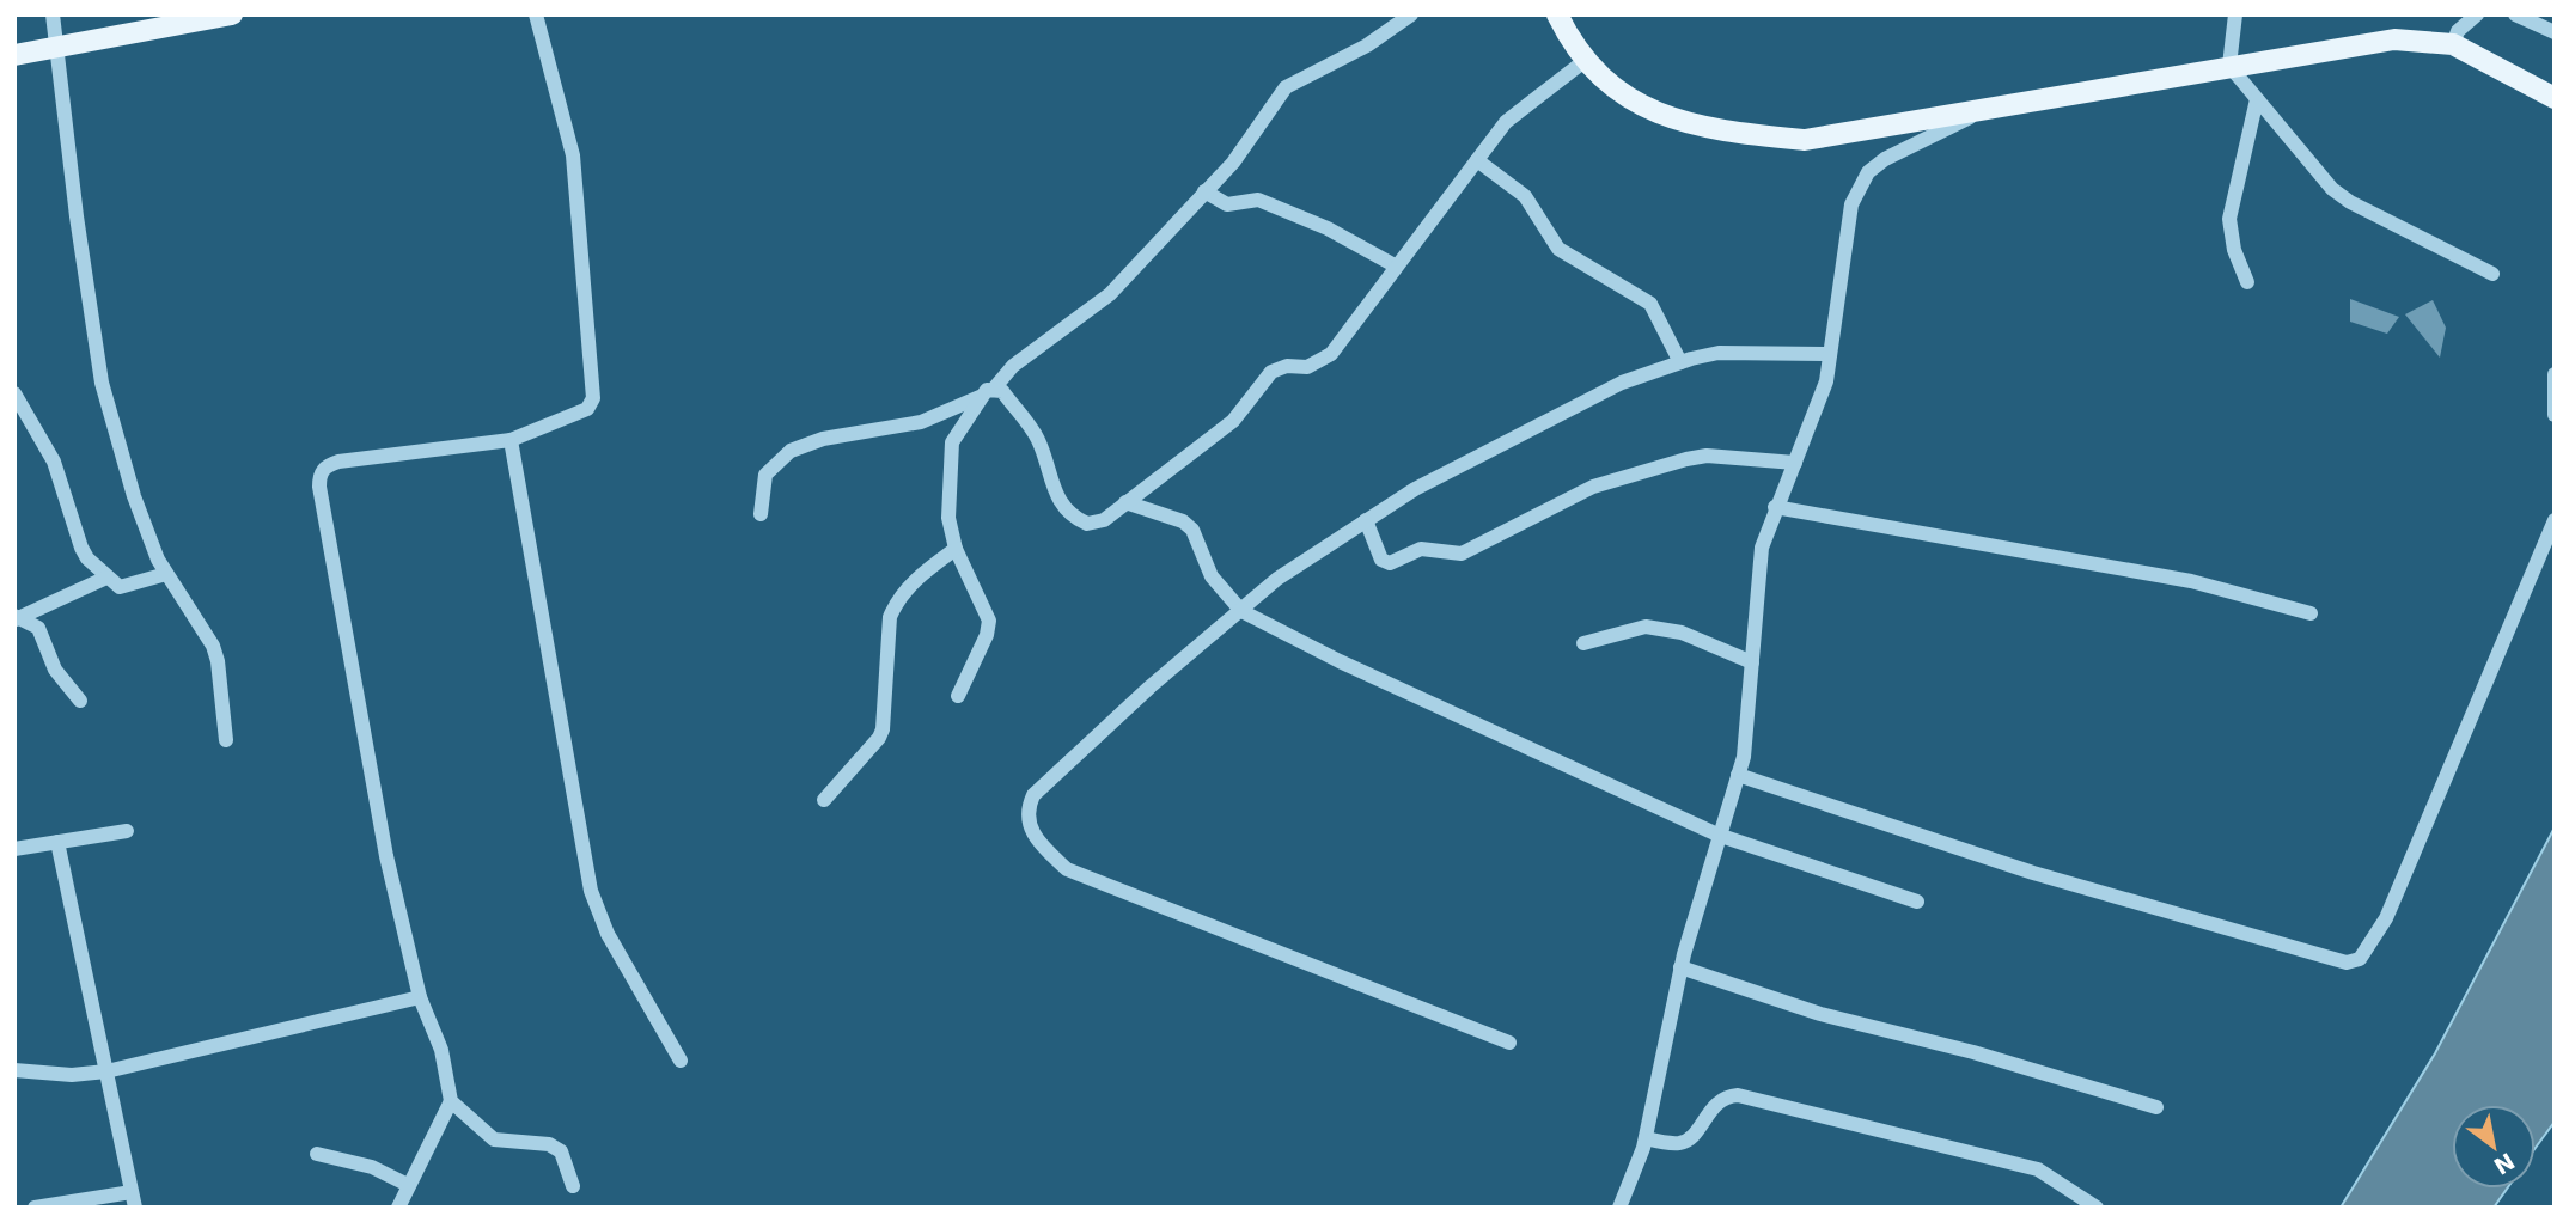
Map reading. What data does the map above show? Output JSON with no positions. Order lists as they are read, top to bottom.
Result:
{
  "north": "bottom right"
}
